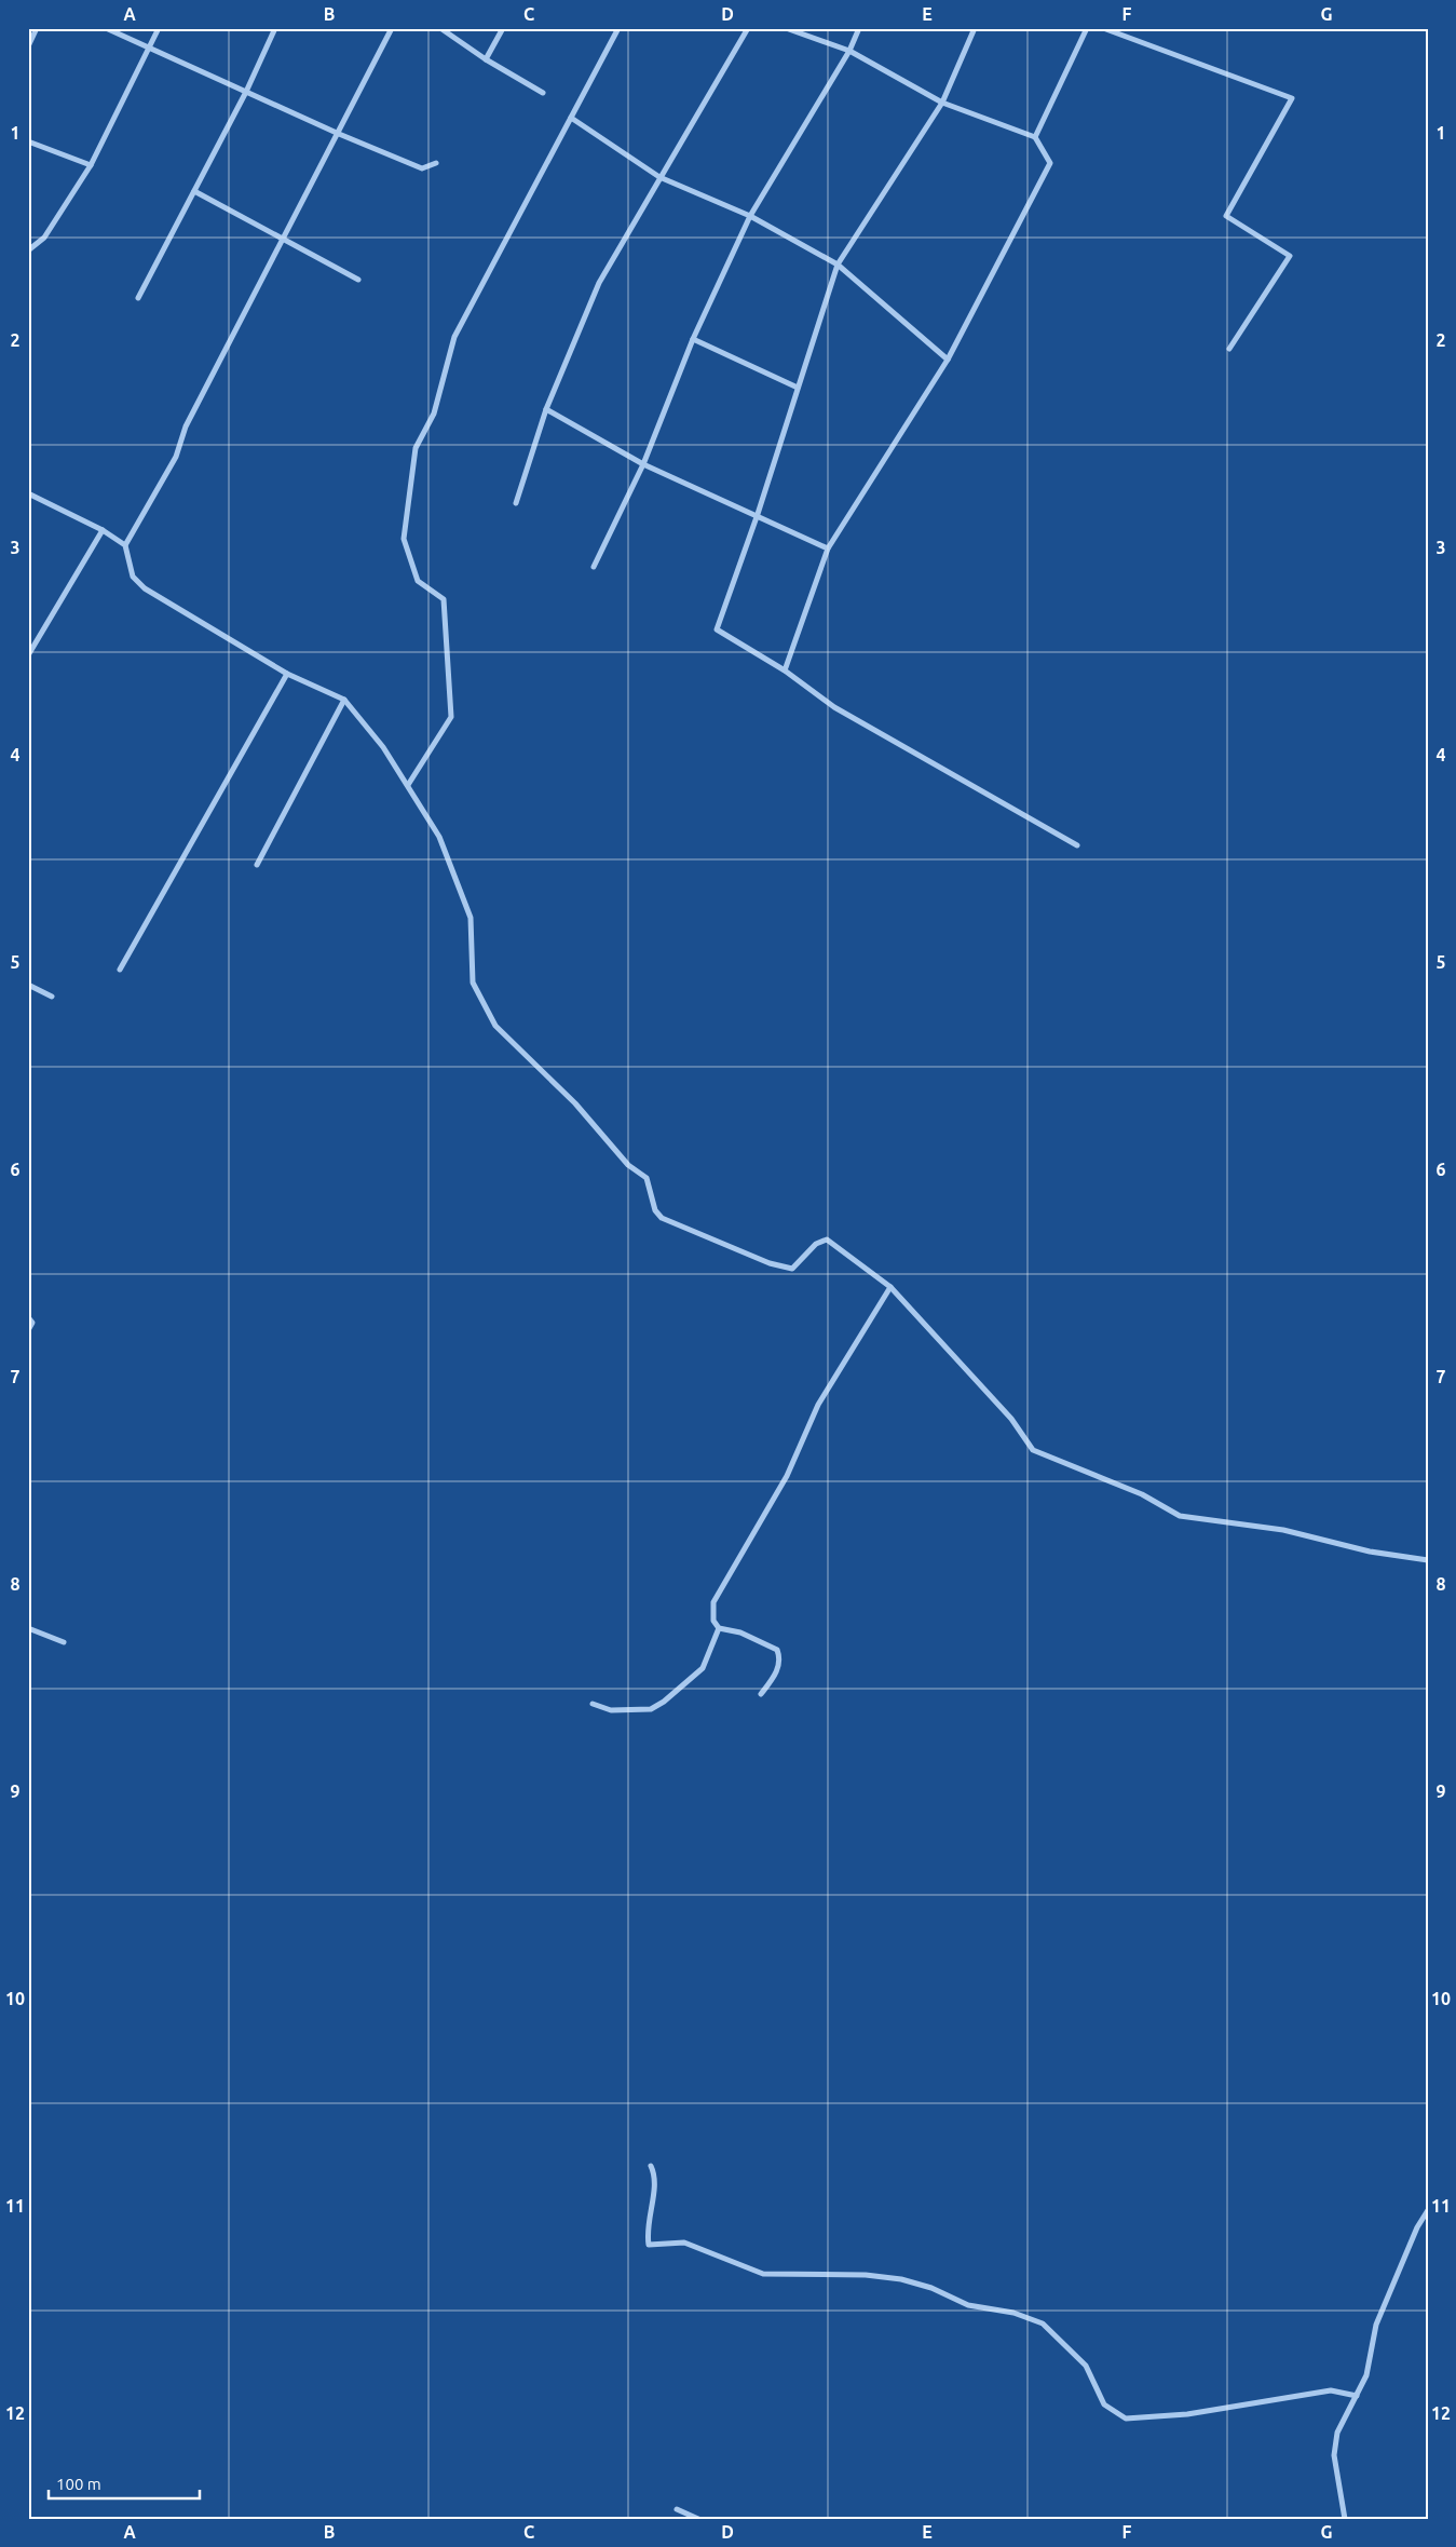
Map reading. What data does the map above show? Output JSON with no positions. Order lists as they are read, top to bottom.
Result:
{
  "scale_bar": "100 m",
  "grid": {
    "columns": [
      "A",
      "B",
      "C",
      "D",
      "E",
      "F",
      "G"
    ],
    "rows": [
      "1",
      "2",
      "3",
      "4",
      "5",
      "6",
      "7",
      "8",
      "9",
      "10",
      "11",
      "12"
    ]
  }
}
